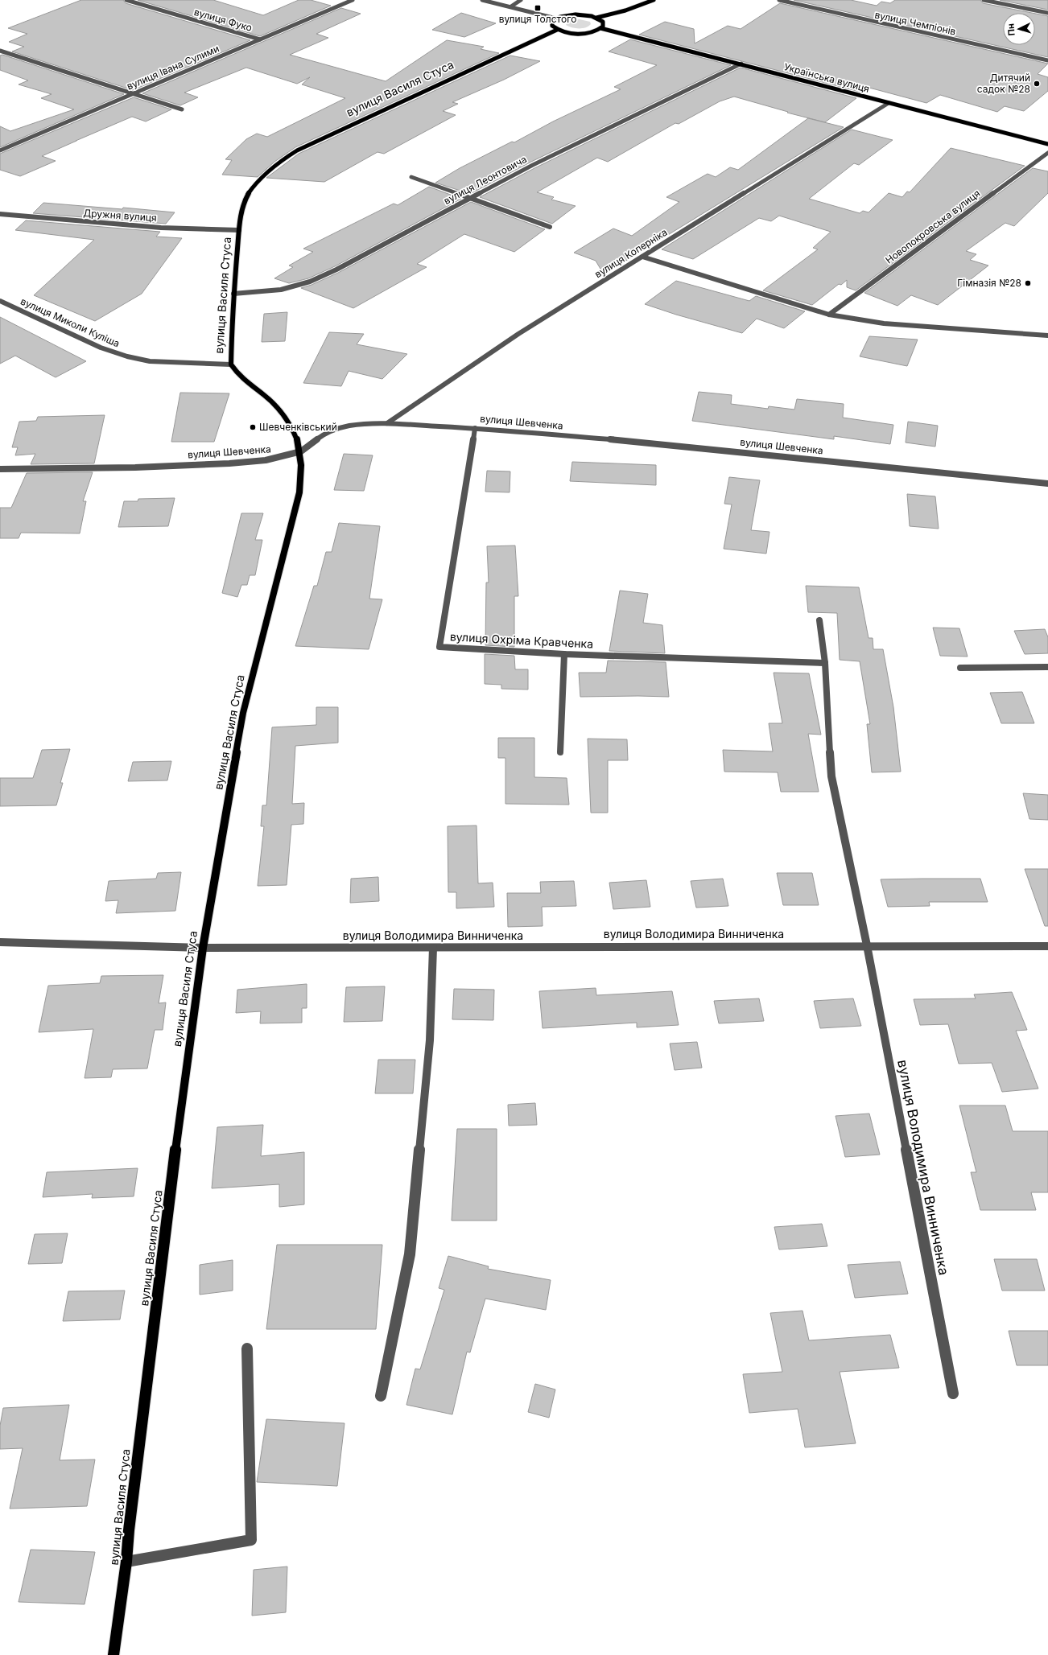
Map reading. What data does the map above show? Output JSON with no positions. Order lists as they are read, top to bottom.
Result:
{
  "streets": {
    "main road": ["Українська вулиця", "вулиця Василя Стуса"],
    "street": [
      "вулиця Фуко",
      "вулиця Чемпіонів",
      "вулиця Івана Сулими",
      "вулиця Леонтовича",
      "Дружня вулиця",
      "Новопокровська вулиця",
      "вулиця Коперніка",
      "вулиця Миколи Куліша",
      "вулиця Шевченка",
      "вулиця Охріма Кравченка",
      "вулиця Володимира Винниченка"
    ]
  },
  "crossings": [
    ["вулиця Фуко", "вулиця Івана Сулими"],
    ["Українська вулиця", "вулиця Леонтовича"],
    ["Українська вулиця", "вулиця Коперніка"],
    ["вулиця Василя Стуса", "вулиця Леонтовича"],
    ["вулиця Василя Стуса", "Дружня вулиця"],
    ["вулиця Василя Стуса", "вулиця Миколи Куліша"],
    ["вулиця Василя Стуса", "вулиця Шевченка"],
    ["вулиця Василя Стуса", "вулиця Володимира Винниченка"],
    ["вулиця Коперніка", "вулиця Шевченка"],
    ["вулиця Шевченка", "вулиця Охріма Кравченка"],
    ["вулиця Охріма Кравченка", "вулиця Володимира Винниченка"]
  ],
  "places": {
    "transit": ["вулиця Толстого"],
    "other": ["Дитячий садок №28", "Гімназія №28", "Шевченківський"]
  },
  "north": "left"
}
